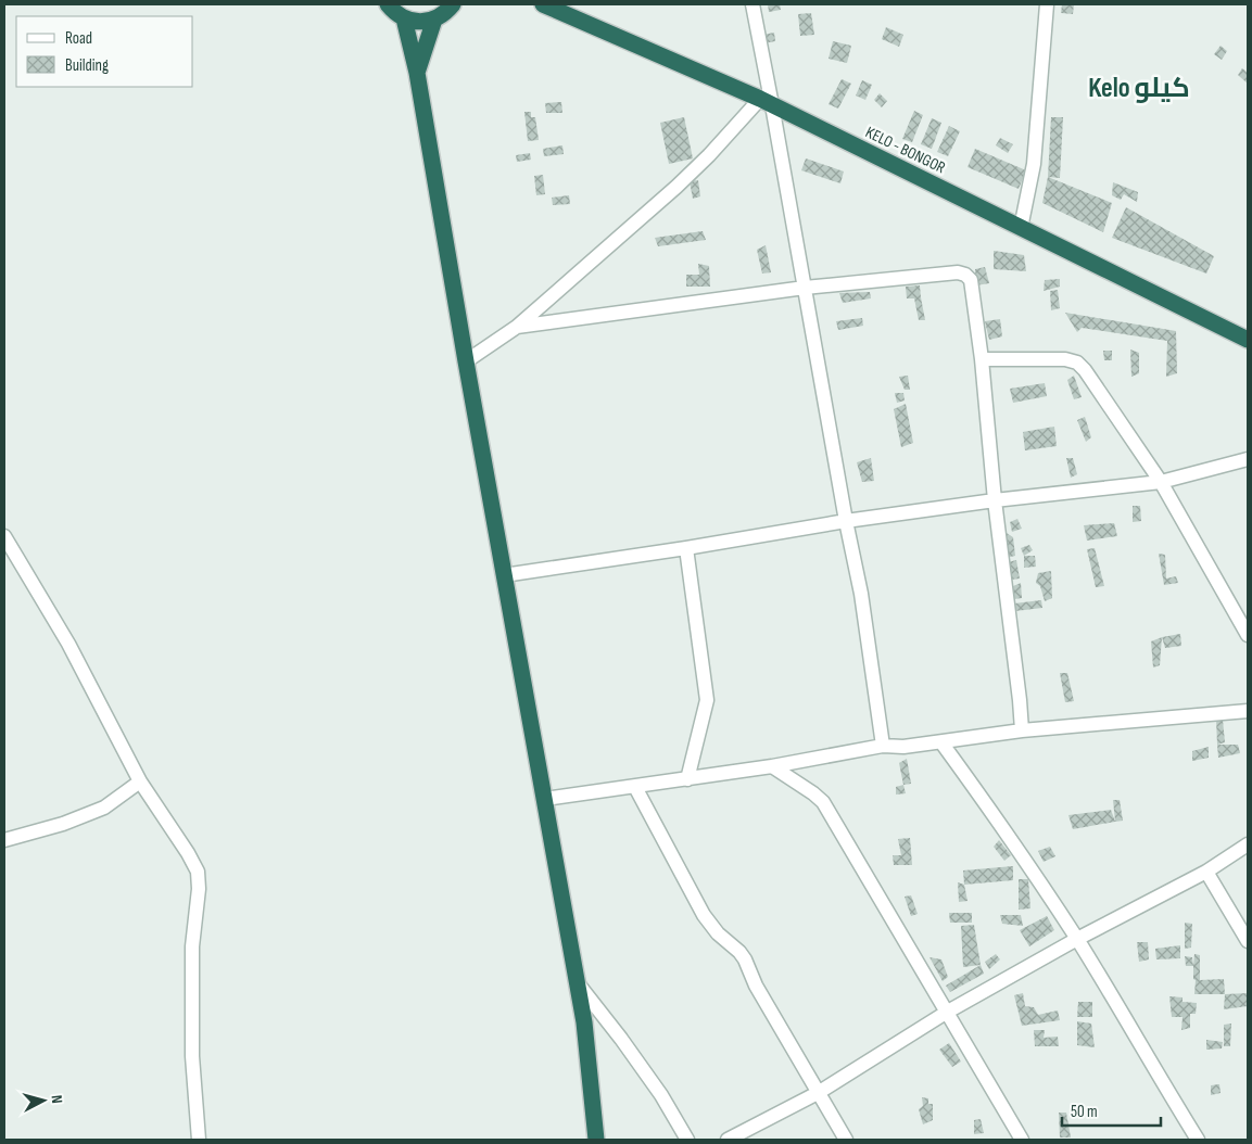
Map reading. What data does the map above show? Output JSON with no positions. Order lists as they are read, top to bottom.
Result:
{
  "streets": {
    "highway": ["KELO - BONGOR"]
  },
  "districts": ["Kelo كيلو"],
  "legend": ["Road", "Building"],
  "scale_bar": "50 m",
  "north": "right"
}
